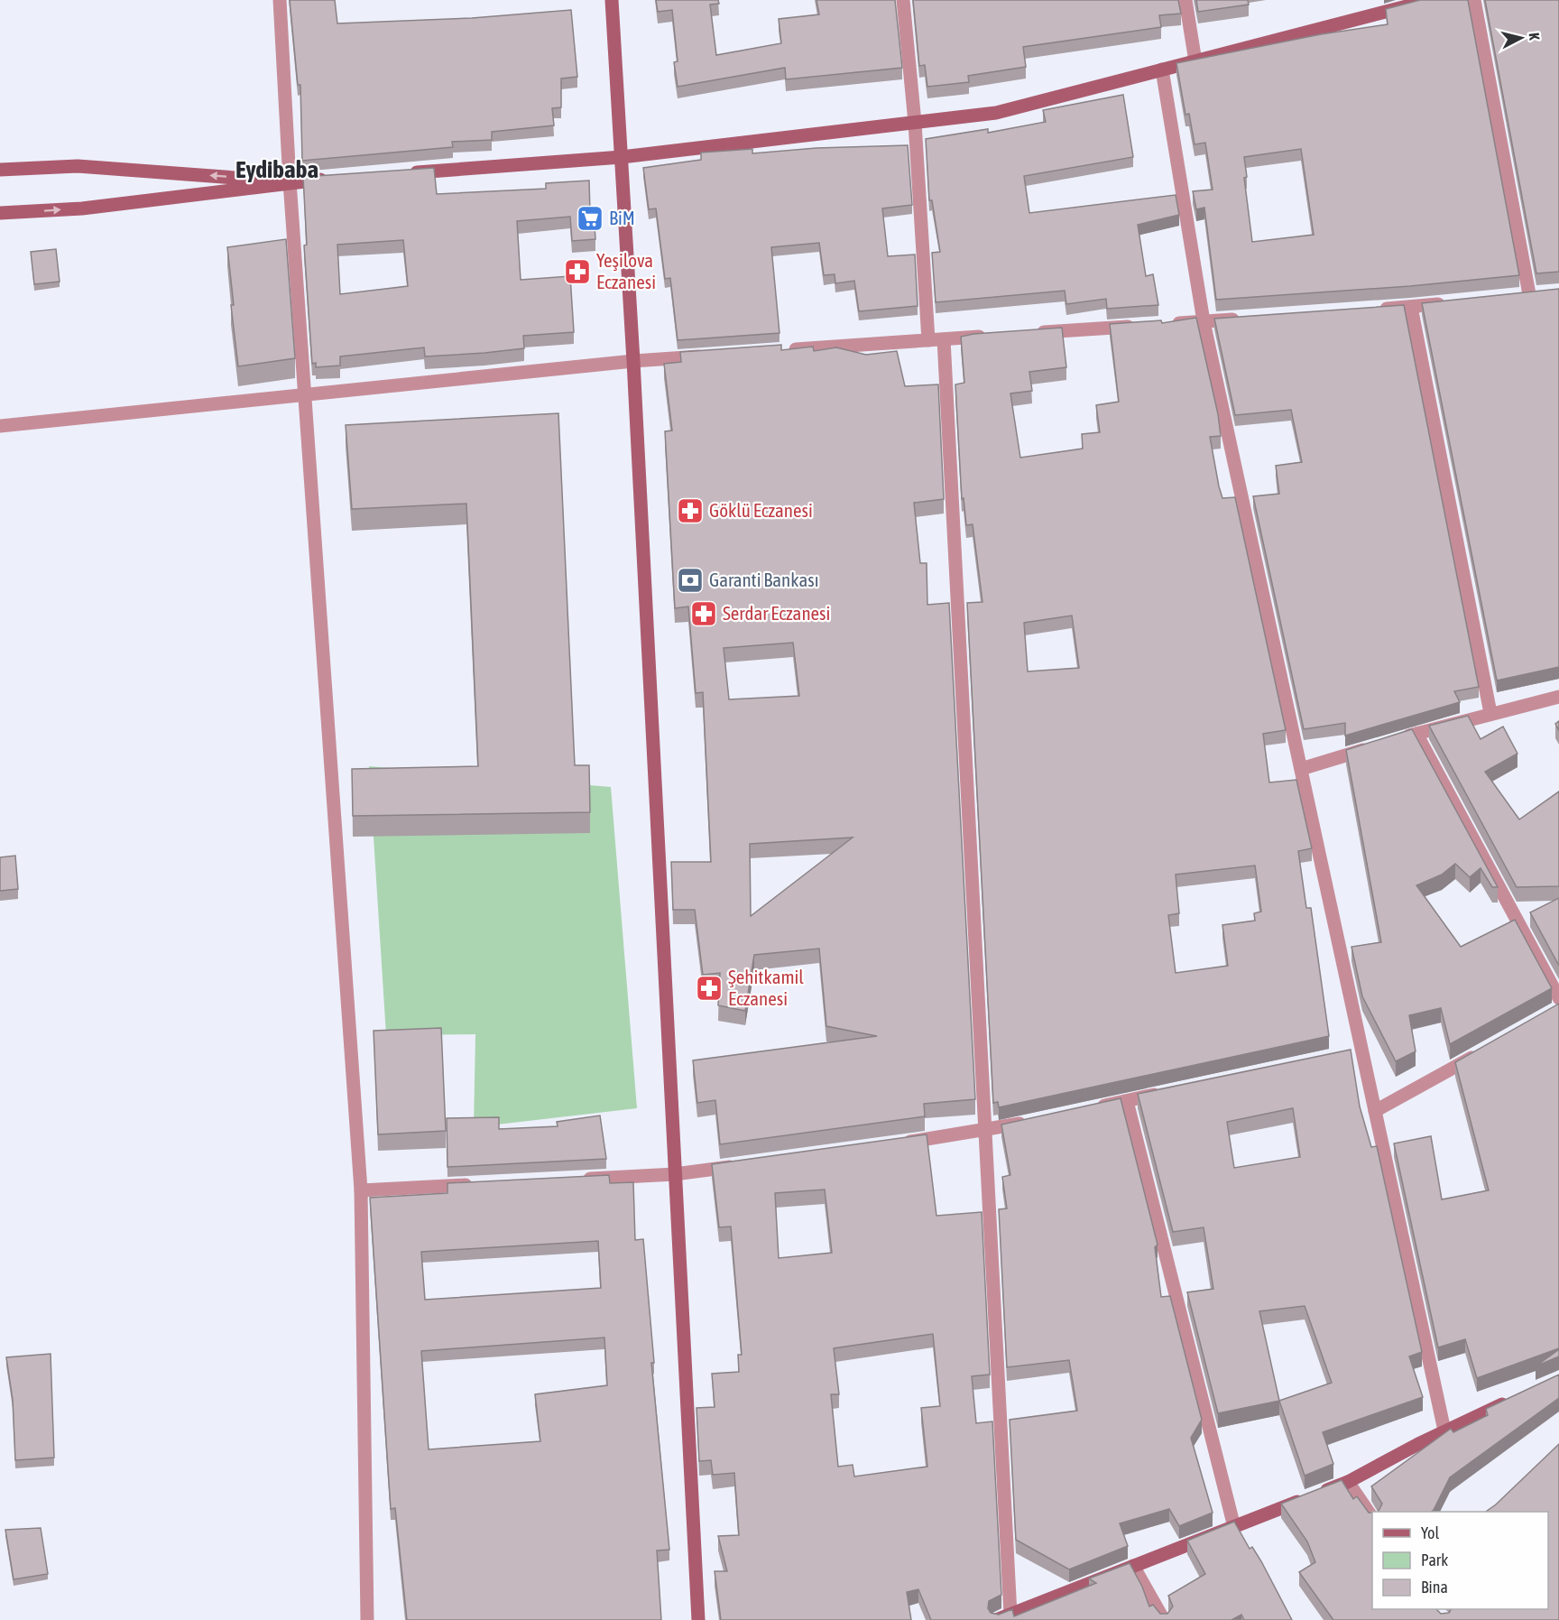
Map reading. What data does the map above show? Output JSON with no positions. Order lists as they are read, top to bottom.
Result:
{
  "districts": ["Eydibaba"],
  "places": {
    "supermarket": ["BiM"],
    "pharmacy": [
      "Yeşilova Eczanesi",
      "Göklü Eczanesi",
      "Serdar Eczanesi",
      "Şehitkamil Eczanesi"
    ],
    "bank": ["Garanti Bankası"]
  },
  "legend": ["Yol", "Park", "Bina"],
  "north": "right"
}
